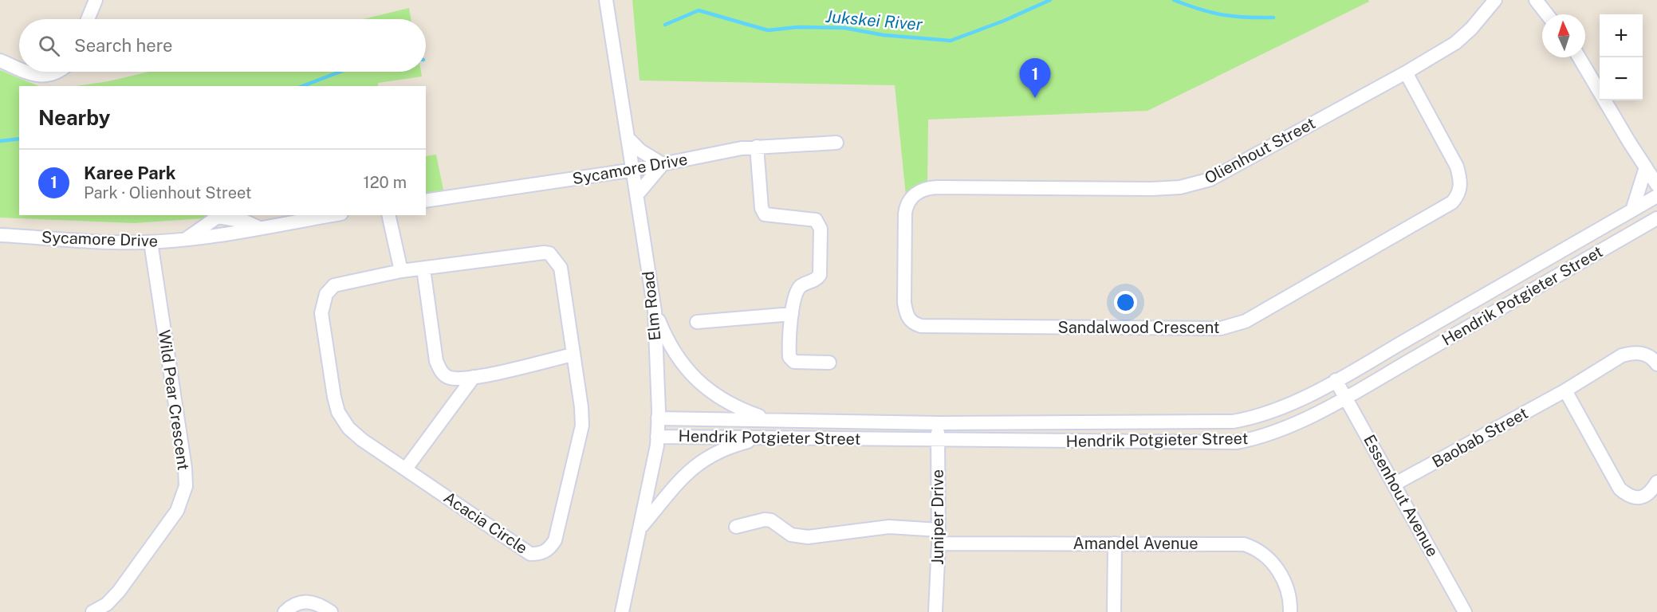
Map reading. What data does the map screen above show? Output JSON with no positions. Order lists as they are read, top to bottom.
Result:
{
  "streets": {
    "street": [
      "Olienhout Street",
      "Sycamore Drive",
      "Hendrik Potgieter Street",
      "Elm Road",
      "Sandalwood Crescent",
      "Wild Pear Crescent",
      "Baobab Street",
      "Essenhout Avenue",
      "Juniper Drive",
      "Acacia Circle",
      "Amandel Avenue"
    ]
  },
  "crossings": [
    ["Olienhout Street", "Sandalwood Crescent"],
    ["Sycamore Drive", "Elm Road"],
    ["Sycamore Drive", "Wild Pear Crescent"],
    ["Hendrik Potgieter Street", "Elm Road"],
    ["Hendrik Potgieter Street", "Essenhout Avenue"],
    ["Hendrik Potgieter Street", "Juniper Drive"],
    ["Baobab Street", "Essenhout Avenue"],
    ["Juniper Drive", "Amandel Avenue"]
  ],
  "water": ["Jukskei River"],
  "north": "top",
  "page": {
    "map_buttons": ["+", "−"],
    "search": "Search here",
    "pins": "1",
    "heading": "Nearby",
    "list": [
      {
        "mark": "1",
        "name": "Karee Park",
        "note": "Park · Olienhout Street",
        "value": "120 m"
      }
    ]
  }
}
